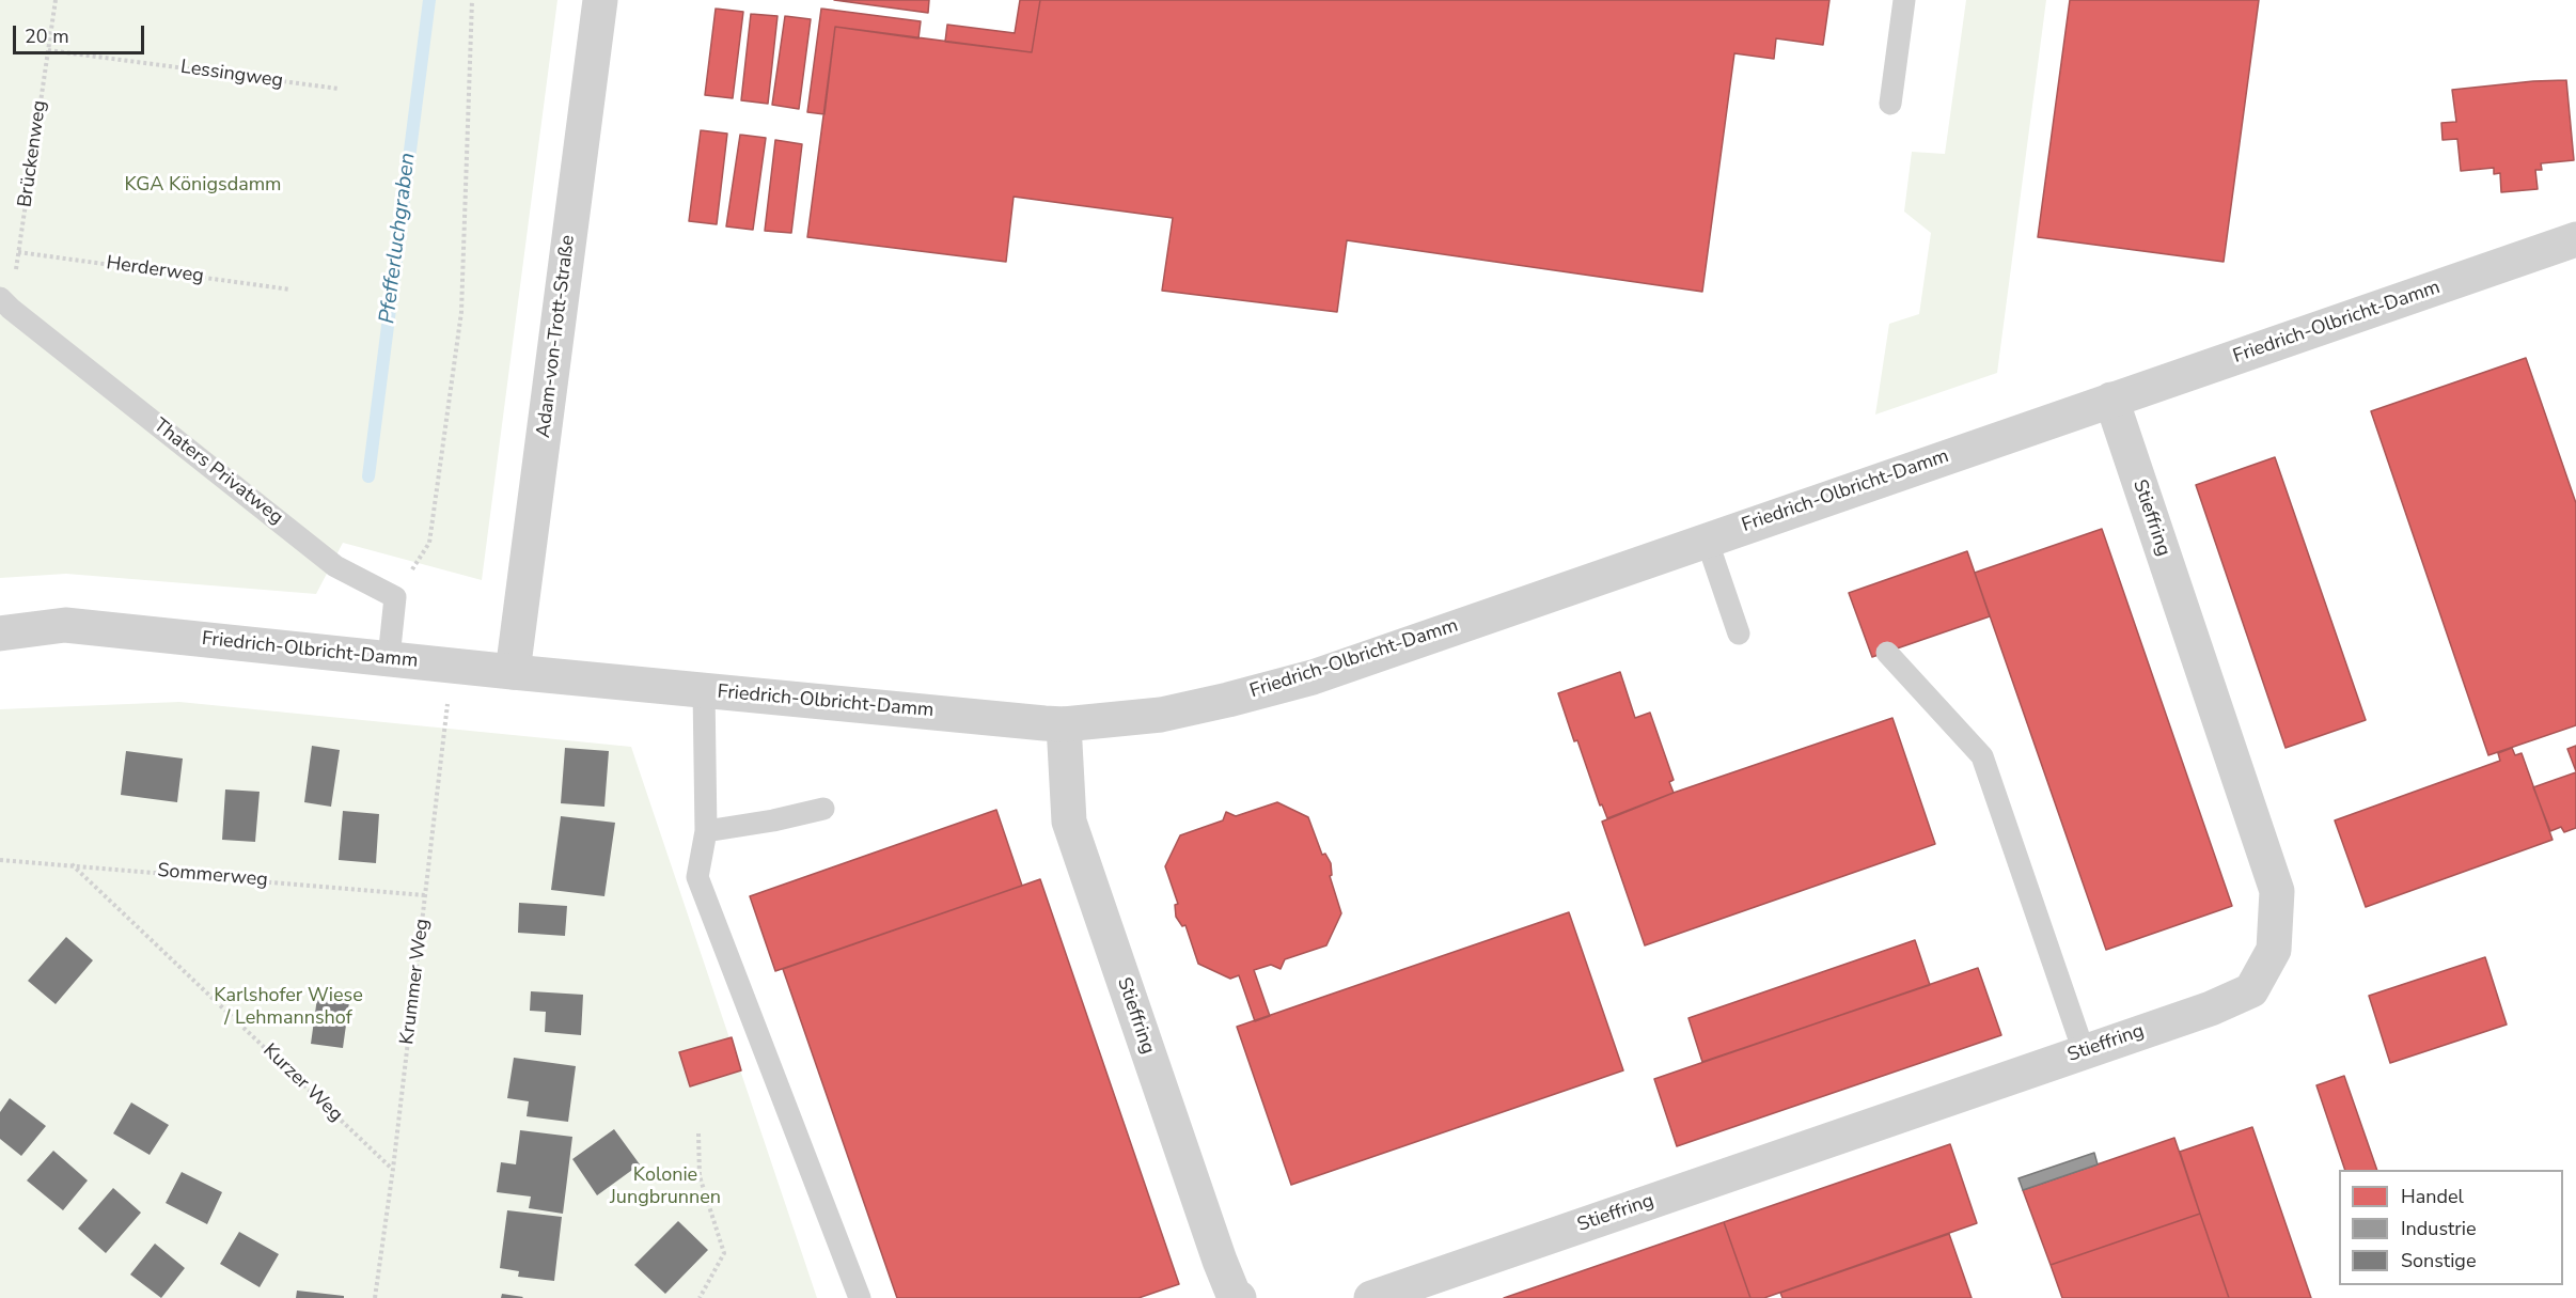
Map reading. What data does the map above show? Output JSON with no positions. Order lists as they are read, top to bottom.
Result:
{
  "streets": {
    "street": ["Friedrich-Olbricht-Damm", "Adam-von-Trott-Straße", "Stieffring"],
    "lane": ["Thaters Privatweg"],
    "path": [
      "Lessingweg",
      "Brückenweg",
      "Herderweg",
      "Sommerweg",
      "Krummer Weg",
      "Kurzer Weg"
    ]
  },
  "crossings": [
    ["Lessingweg", "Brückenweg"],
    ["Brückenweg", "Herderweg"],
    ["Brückenweg", "Thaters Privatweg"],
    ["Friedrich-Olbricht-Damm", "Adam-von-Trott-Straße"],
    ["Friedrich-Olbricht-Damm", "Stieffring"],
    ["Friedrich-Olbricht-Damm", "Krummer Weg"],
    ["Sommerweg", "Krummer Weg"],
    ["Sommerweg", "Kurzer Weg"],
    ["Krummer Weg", "Kurzer Weg"]
  ],
  "water": ["Pfefferluchgraben"],
  "parks": ["KGA Königsdamm", "Karlshofer Wiese / Lehmannshof", "Kolonie Jungbrunnen"],
  "legend": ["Handel", "Industrie", "Sonstige"],
  "scale_bar": "20 m"
}
